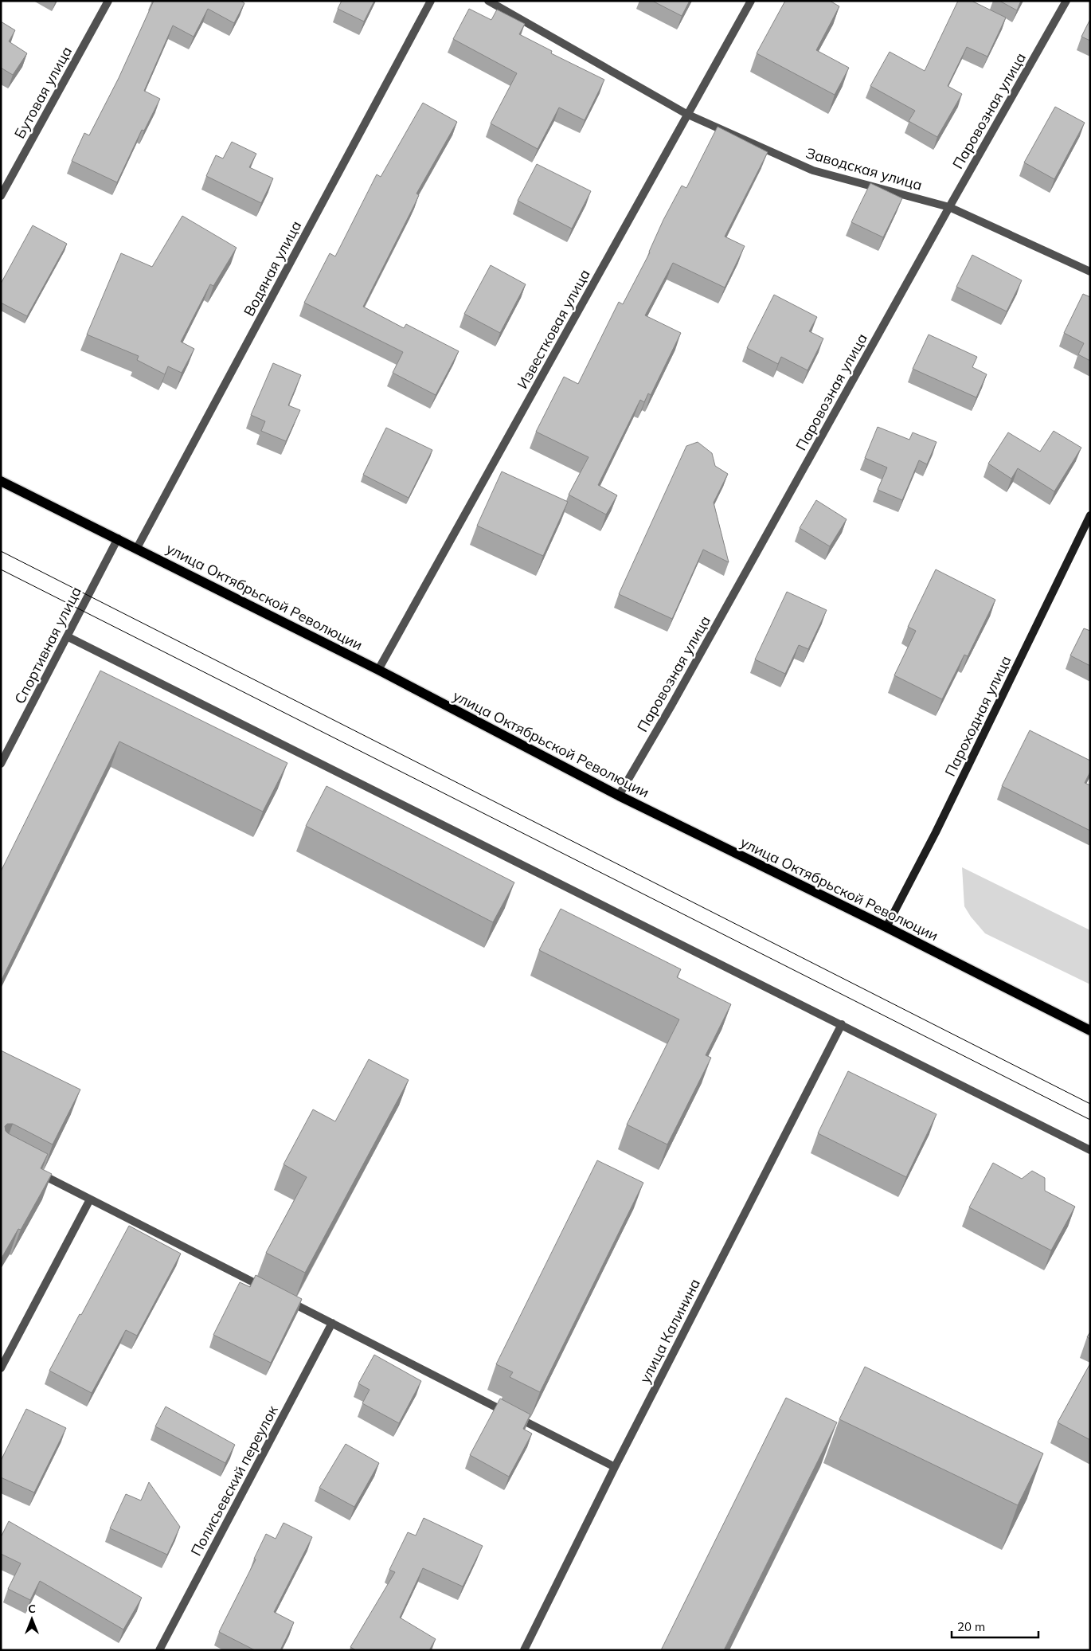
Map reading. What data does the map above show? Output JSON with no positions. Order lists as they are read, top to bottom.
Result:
{
  "streets": {
    "main road": ["улица Октябрьской Революции", "Пароходная улица"],
    "street": [
      "Бутовая улица",
      "Паровозная улица",
      "Заводская улица",
      "Водяная улица",
      "Известковая улица",
      "Спортивная улица",
      "улица Калинина",
      "Полисьевский переулок"
    ]
  },
  "crossings": [
    ["Паровозная улица", "Заводская улица"],
    ["Паровозная улица", "улица Октябрьской Революции"],
    ["Заводская улица", "Известковая улица"],
    ["Водяная улица", "улица Октябрьской Революции"],
    ["Известковая улица", "улица Октябрьской Революции"],
    ["улица Октябрьской Революции", "Спортивная улица"],
    ["улица Октябрьской Революции", "Пароходная улица"]
  ],
  "scale_bar": "20 m",
  "north": "top"
}
